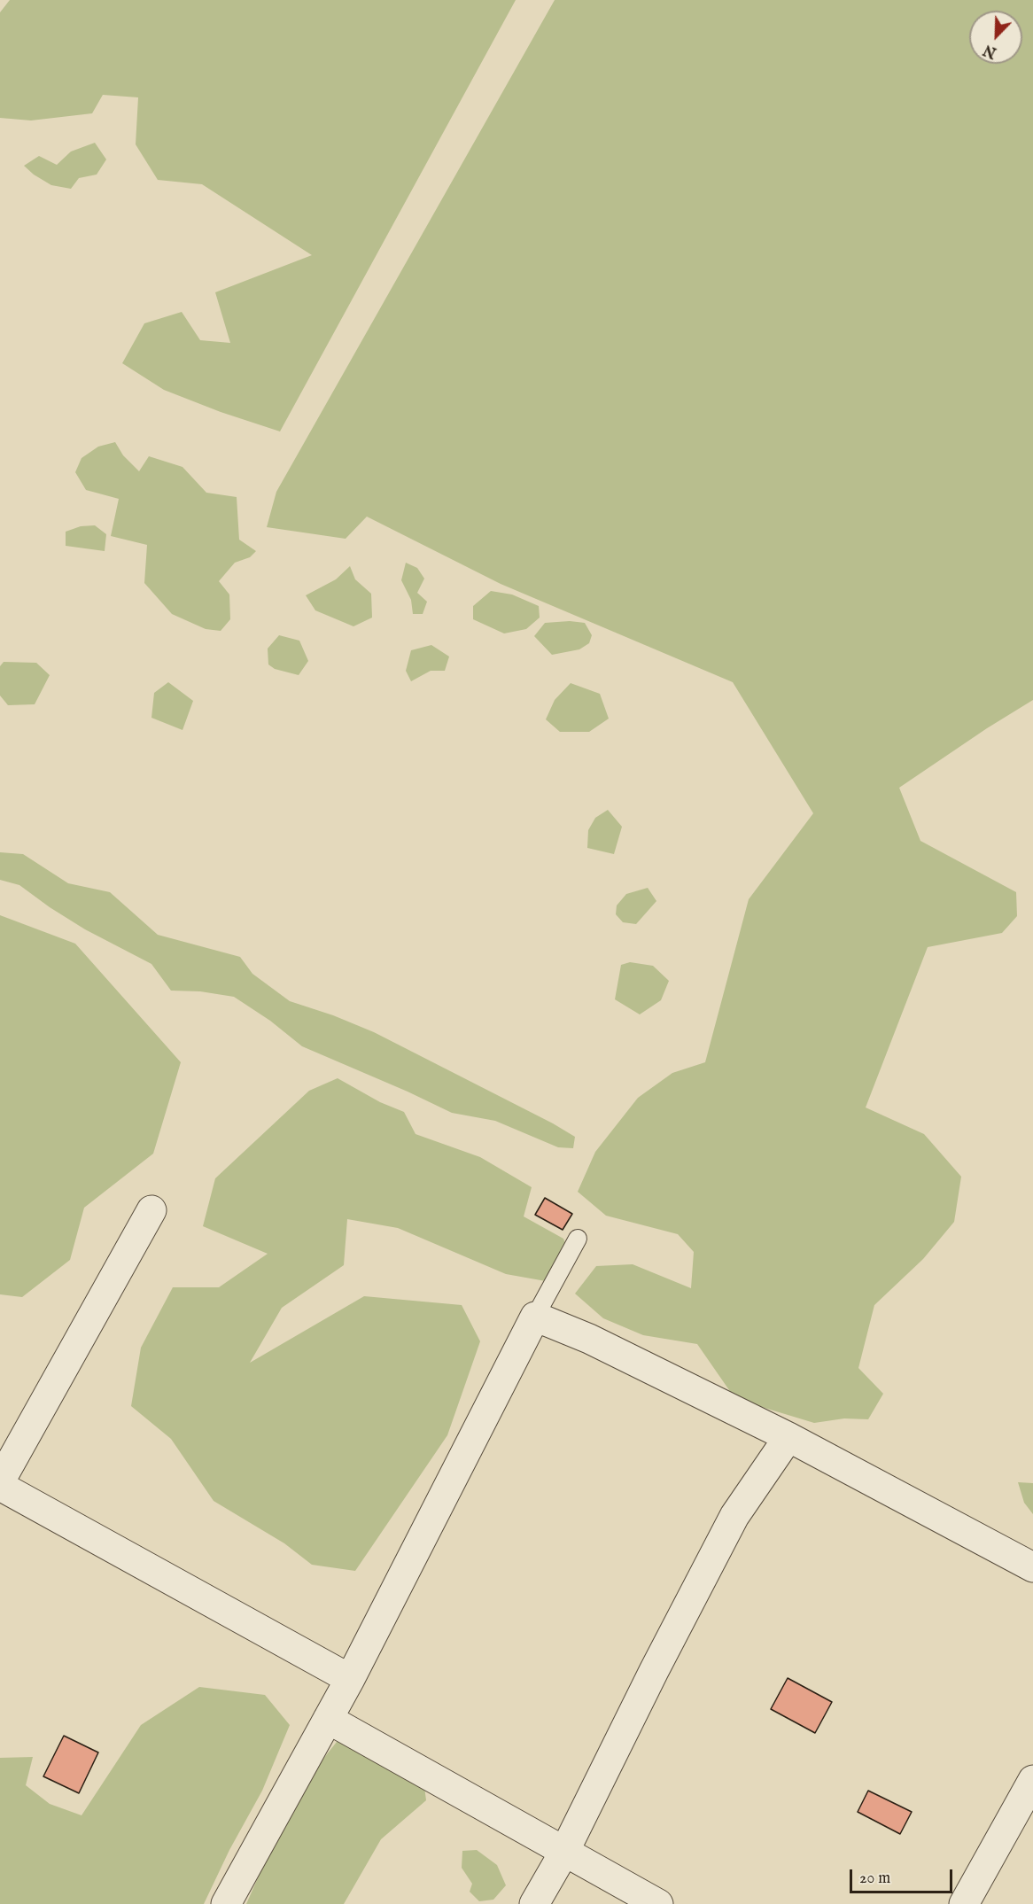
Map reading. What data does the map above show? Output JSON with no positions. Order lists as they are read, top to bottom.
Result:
{
  "scale_bar": "20 m",
  "north": "bottom left"
}
